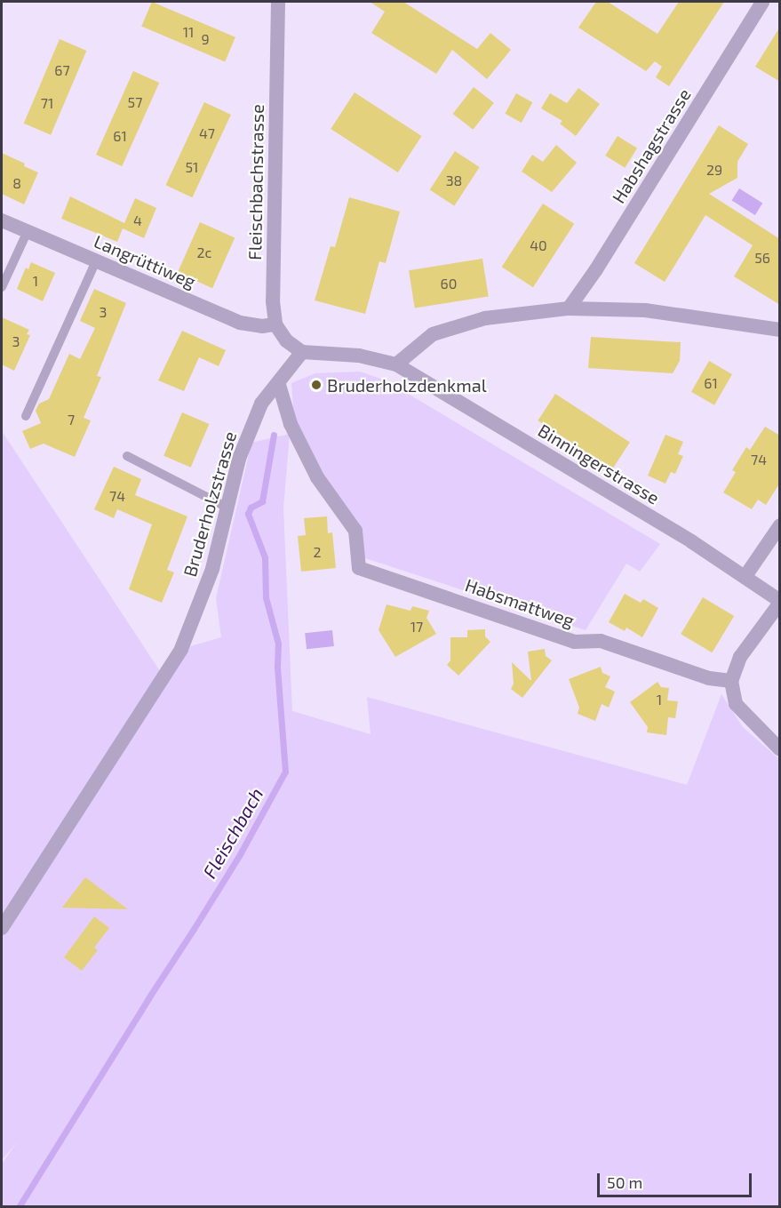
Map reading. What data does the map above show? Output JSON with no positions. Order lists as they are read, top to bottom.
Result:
{
  "streets": {
    "street": [
      "Habshagstrasse",
      "Fleischbachstrasse",
      "Langrüttiweg",
      "Binningerstrasse",
      "Bruderholzstrasse",
      "Habsmattweg"
    ]
  },
  "crossings": [
    ["Fleischbachstrasse", "Langrüttiweg"],
    ["Bruderholzstrasse", "Habsmattweg"]
  ],
  "water": ["Fleischbach"],
  "places": ["Bruderholzdenkmal"],
  "house_numbers": [
    "11",
    "9",
    "67",
    "57",
    "71",
    "47",
    "61",
    "51",
    "29",
    "38",
    "8",
    "4",
    "40",
    "2c",
    "56",
    "1",
    "60",
    "3",
    "3",
    "61",
    "7",
    "74",
    "74",
    "2",
    "17",
    "1"
  ],
  "scale_bar": "50 m"
}
